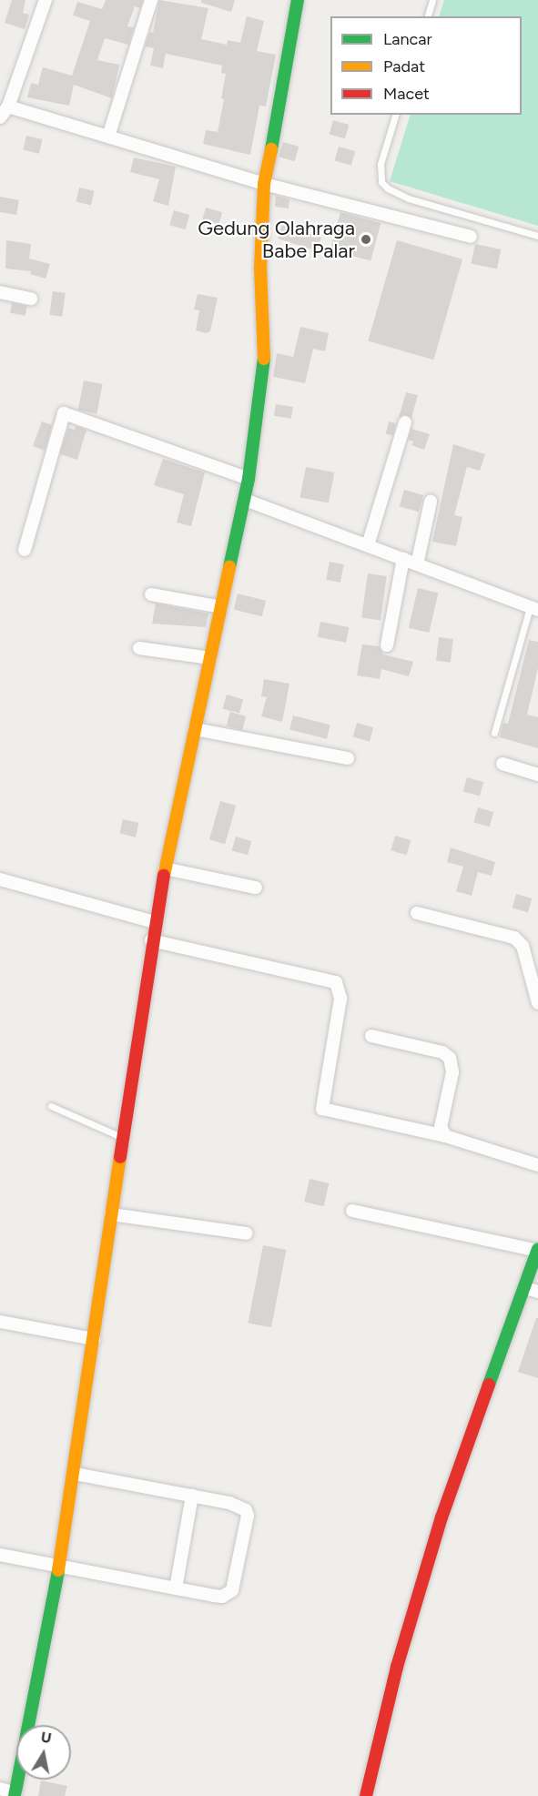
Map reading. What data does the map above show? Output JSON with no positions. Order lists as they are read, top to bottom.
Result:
{
  "places": ["Gedung Olahraga Babe Palar"],
  "legend": ["Lancar", "Padat", "Macet"],
  "north": "top"
}
